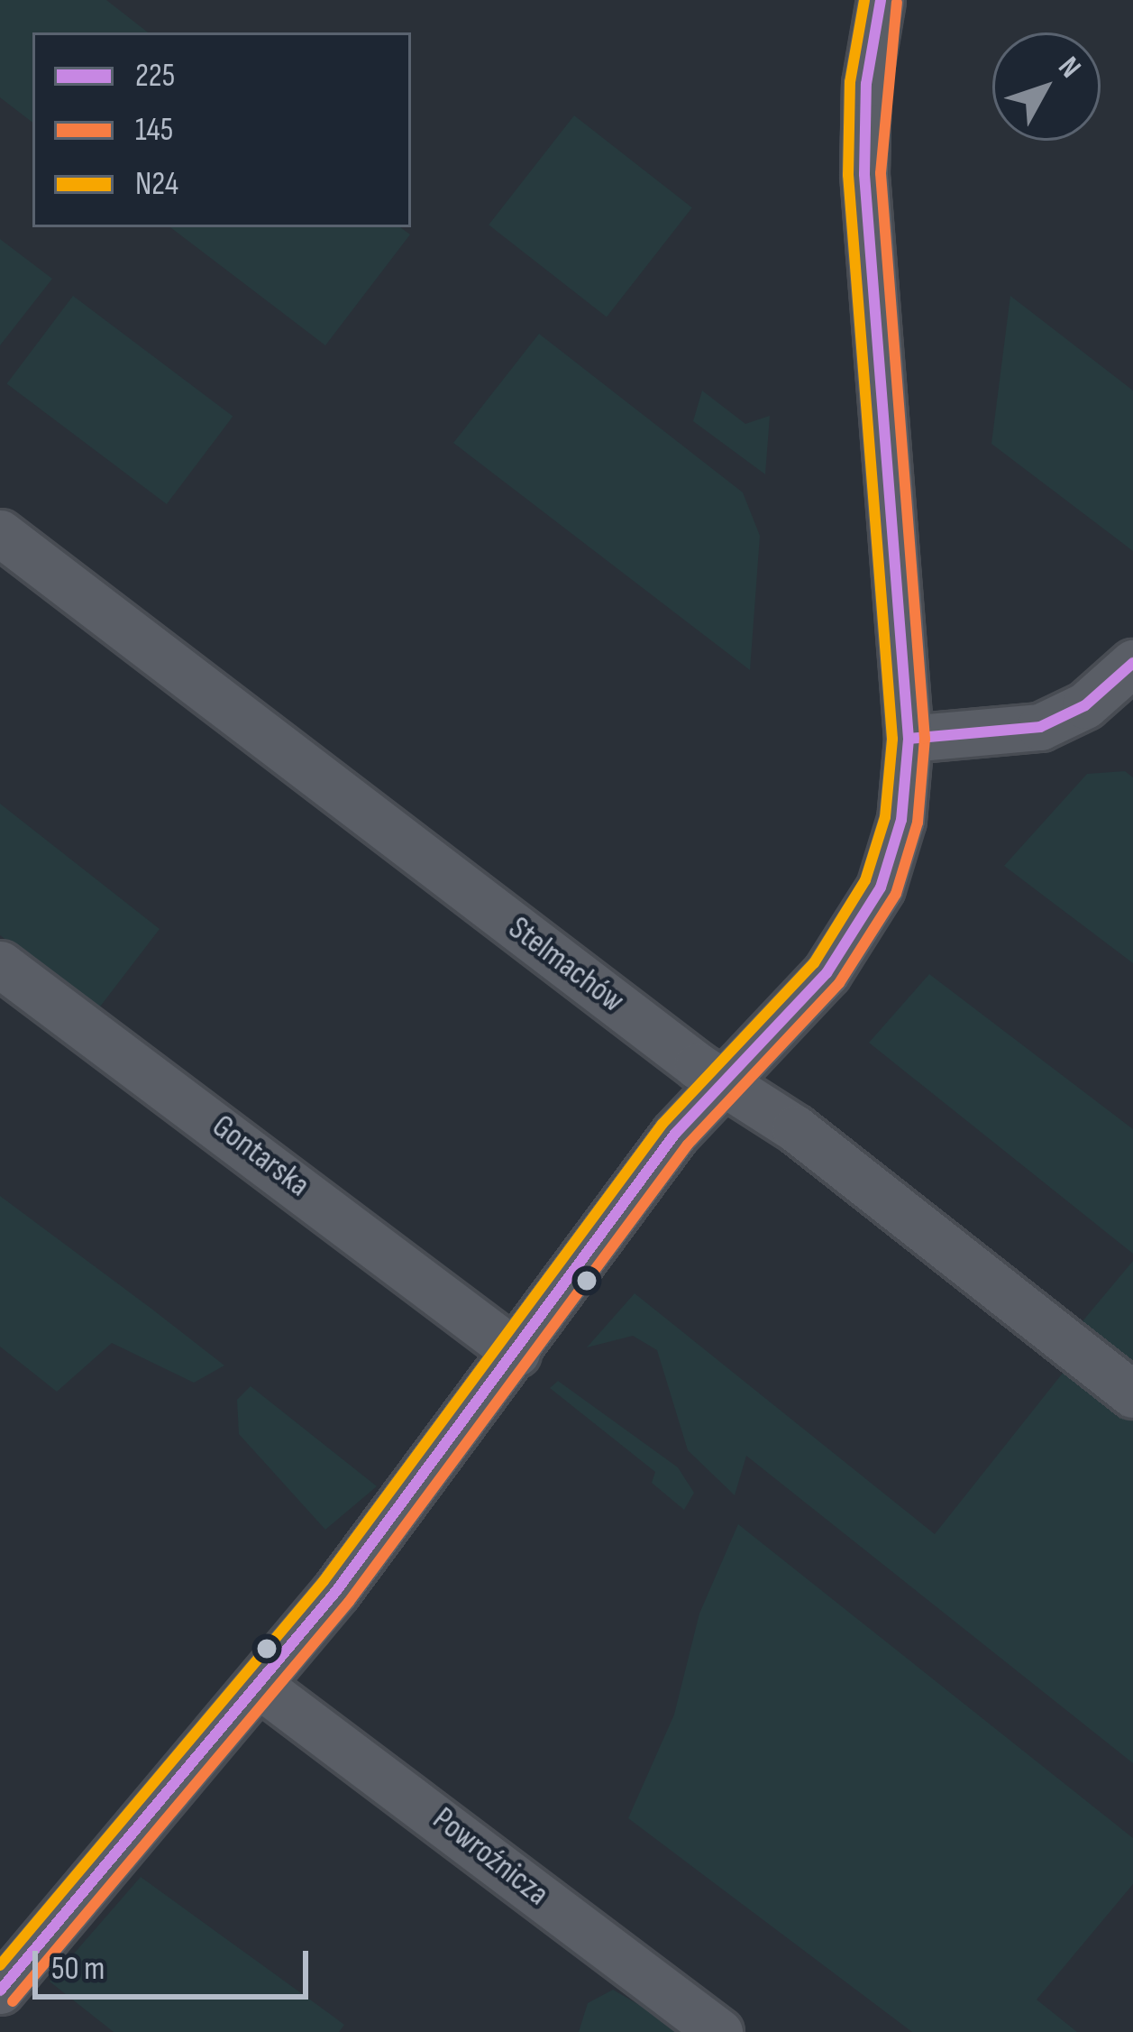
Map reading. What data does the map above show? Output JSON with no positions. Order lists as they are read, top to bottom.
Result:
{
  "streets": {
    "street": ["Stelmachów", "Gontarska", "Powroźnicza"]
  },
  "lines": ["transit line 225", "transit line N24", "transit line 145"],
  "legend": ["225", "145", "N24"],
  "scale_bar": "50 m",
  "north": "top right"
}
